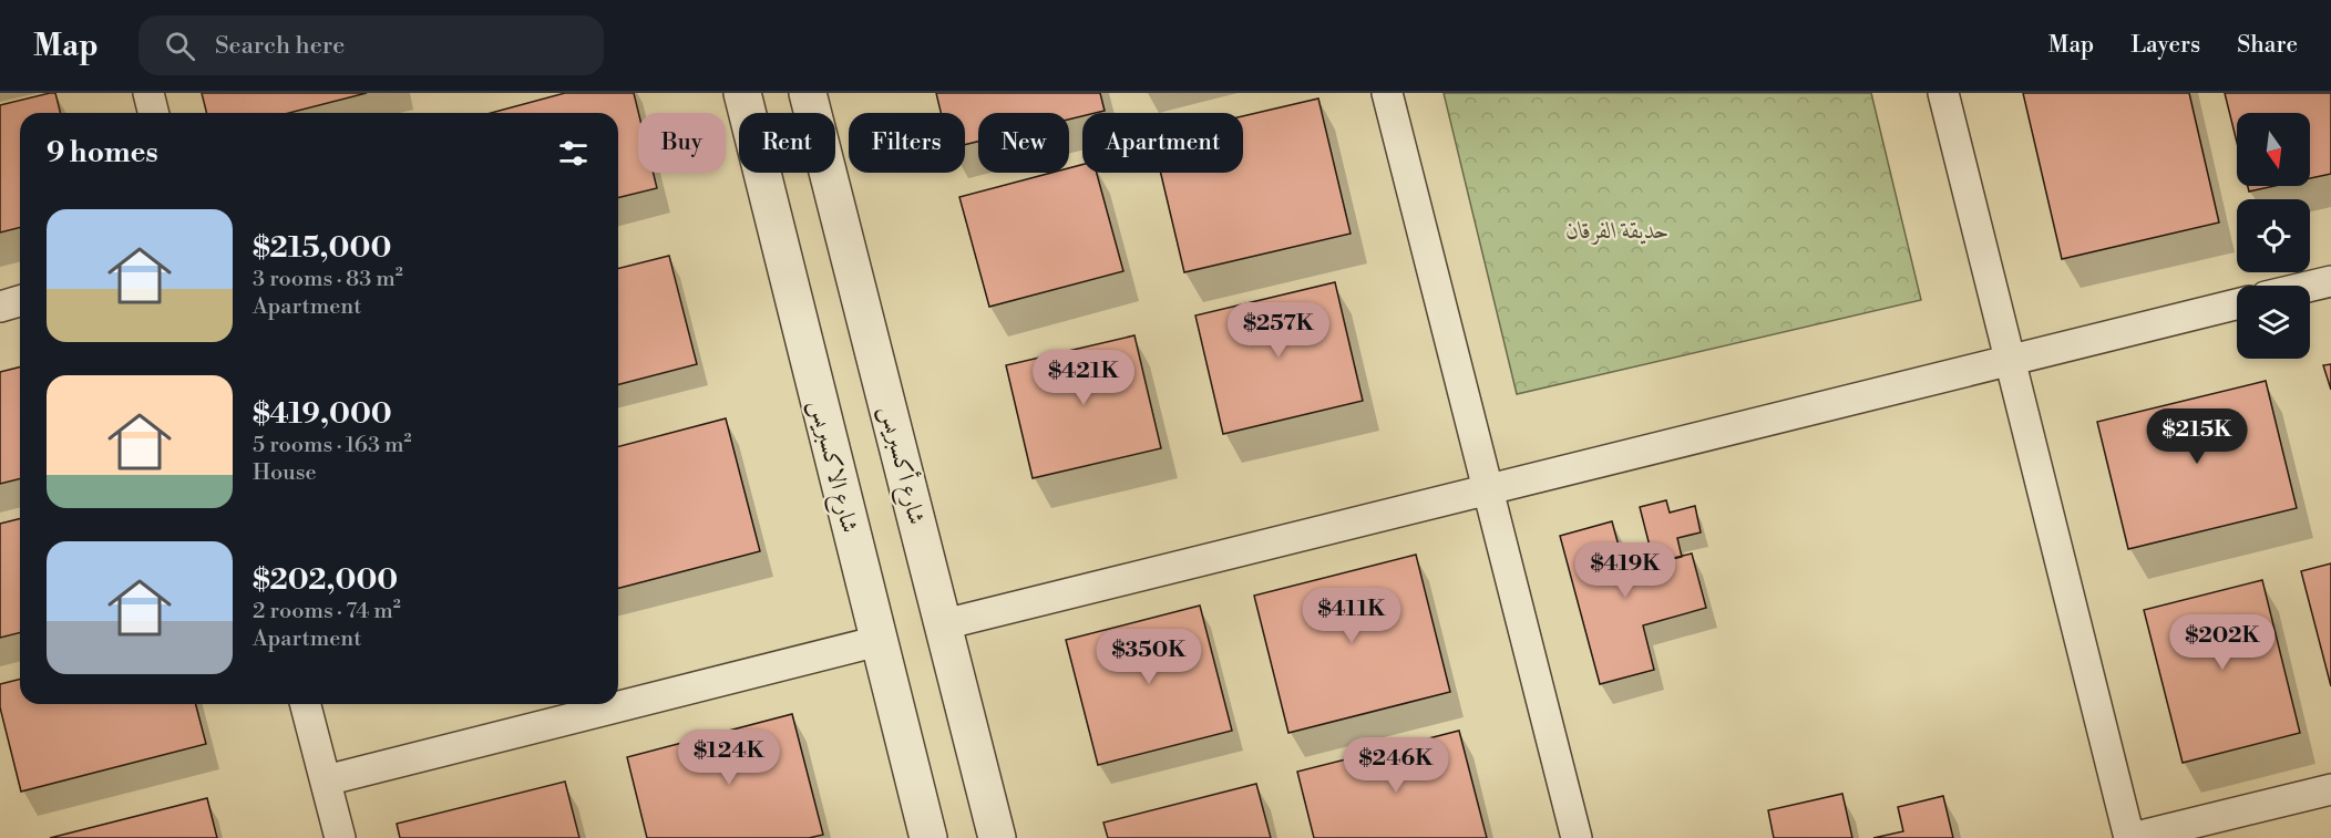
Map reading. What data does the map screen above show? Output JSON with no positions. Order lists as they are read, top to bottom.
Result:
{
  "streets": {
    "street": ["شارع أكسبريس", "شارع الاكسبريس"]
  },
  "parks": ["حديقة الفرقان"],
  "north": "bottom",
  "page": {
    "header": "Map",
    "search": "Search here",
    "nav": ["Map", "Layers", "Share"],
    "chip": [
      "Buy",
      "Rent",
      "Filters",
      "New",
      "Apartment"
    ],
    "heading": "9 homes",
    "list": [
      {
        "name": "$215,000",
        "note": "3 rooms · 83 m² · Apartment"
      },
      {
        "name": "$419,000",
        "note": "5 rooms · 163 m² · House"
      },
      {
        "name": "$202,000",
        "note": "2 rooms · 74 m² · Apartment"
      }
    ],
    "price": [
      "$257K",
      "$421K",
      "$215K",
      "$419K",
      "$411K",
      "$202K",
      "$350K",
      "$124K",
      "$246K"
    ]
  }
}
